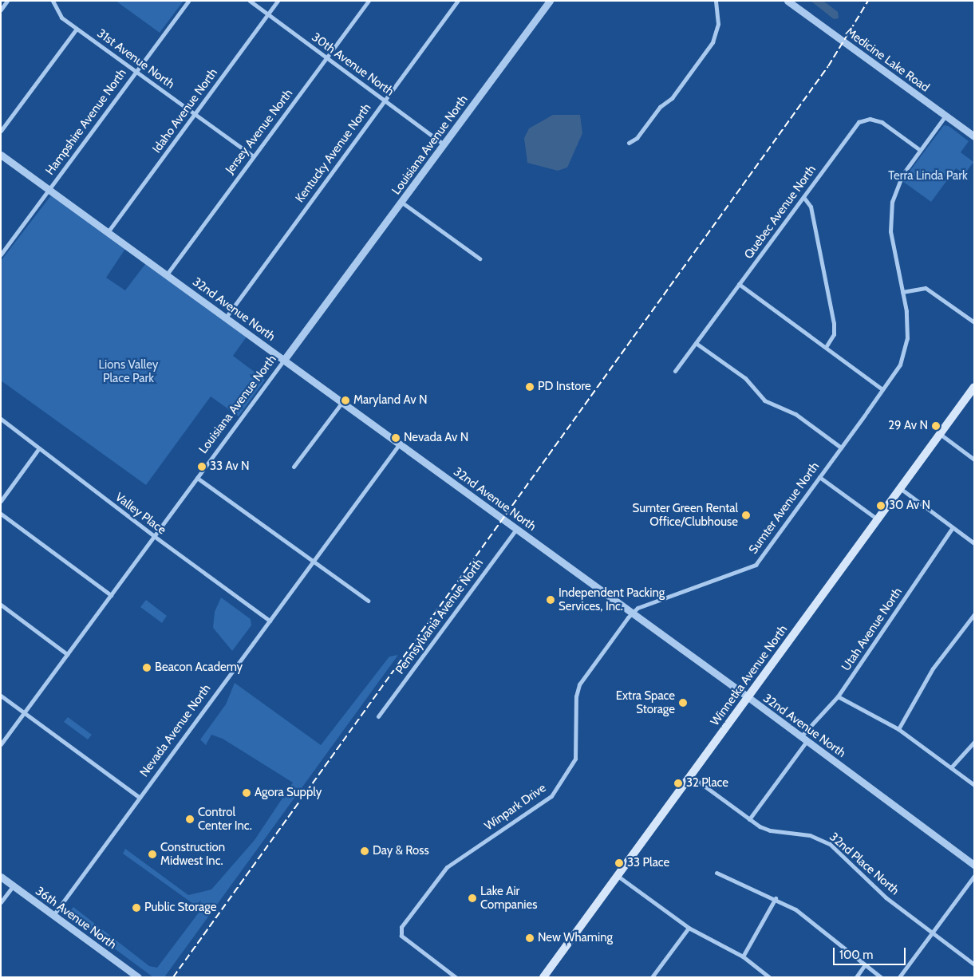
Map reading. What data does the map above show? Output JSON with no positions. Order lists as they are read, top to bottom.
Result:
{
  "streets": {
    "main road": ["Winnetka Avenue North"],
    "street": [
      "31st Avenue North",
      "Medicine Lake Road",
      "30th Avenue North",
      "Idaho Avenue North",
      "Hampshire Avenue North",
      "Jersey Avenue North",
      "Louisiana Avenue North",
      "Kentucky Avenue North",
      "Quebec Avenue North",
      "32nd Avenue North",
      "Sumter Avenue North",
      "Valley Place",
      "Pennsylvania Avenue North",
      "Utah Avenue North",
      "Nevada Avenue North",
      "Winpark Drive",
      "32nd Place North",
      "36th Avenue North"
    ]
  },
  "crossings": [
    ["31st Avenue North", "Idaho Avenue North"],
    ["31st Avenue North", "Hampshire Avenue North"],
    ["31st Avenue North", "Jersey Avenue North"],
    ["Medicine Lake Road", "Sumter Avenue North"],
    ["30th Avenue North", "Idaho Avenue North"],
    ["30th Avenue North", "Jersey Avenue North"],
    ["30th Avenue North", "Louisiana Avenue North"],
    ["30th Avenue North", "Kentucky Avenue North"],
    ["Idaho Avenue North", "32nd Avenue North"],
    ["Hampshire Avenue North", "32nd Avenue North"],
    ["Jersey Avenue North", "32nd Avenue North"],
    ["Louisiana Avenue North", "32nd Avenue North"],
    ["Louisiana Avenue North", "Valley Place"],
    ["Kentucky Avenue North", "32nd Avenue North"],
    ["Quebec Avenue North", "Sumter Avenue North"],
    ["32nd Avenue North", "Sumter Avenue North"],
    ["32nd Avenue North", "Pennsylvania Avenue North"],
    ["32nd Avenue North", "Utah Avenue North"],
    ["32nd Avenue North", "Winnetka Avenue North"],
    ["32nd Avenue North", "Nevada Avenue North"],
    ["32nd Avenue North", "Winpark Drive"],
    ["Sumter Avenue North", "Winpark Drive"],
    ["Valley Place", "Nevada Avenue North"],
    ["Utah Avenue North", "32nd Place North"],
    ["Winnetka Avenue North", "32nd Place North"],
    ["Nevada Avenue North", "36th Avenue North"]
  ],
  "parks": ["Terra Linda Park", "Lions Valley Place Park"],
  "places": [
    "PD Instore",
    "Maryland Av N",
    "29 Av N",
    "Nevada Av N",
    "33 Av N",
    "30 Av N",
    "Sumter Green Rental Office/Clubhouse",
    "Independent Packing Services, Inc.",
    "Beacon Academy",
    "Extra Space Storage",
    "32 Place",
    "Agora Supply",
    "Control Center Inc.",
    "Day & Ross",
    "Construction Midwest Inc.",
    "33 Place",
    "Lake Air Companies",
    "Public Storage",
    "New Whaming"
  ],
  "scale_bar": "100 m"
}
